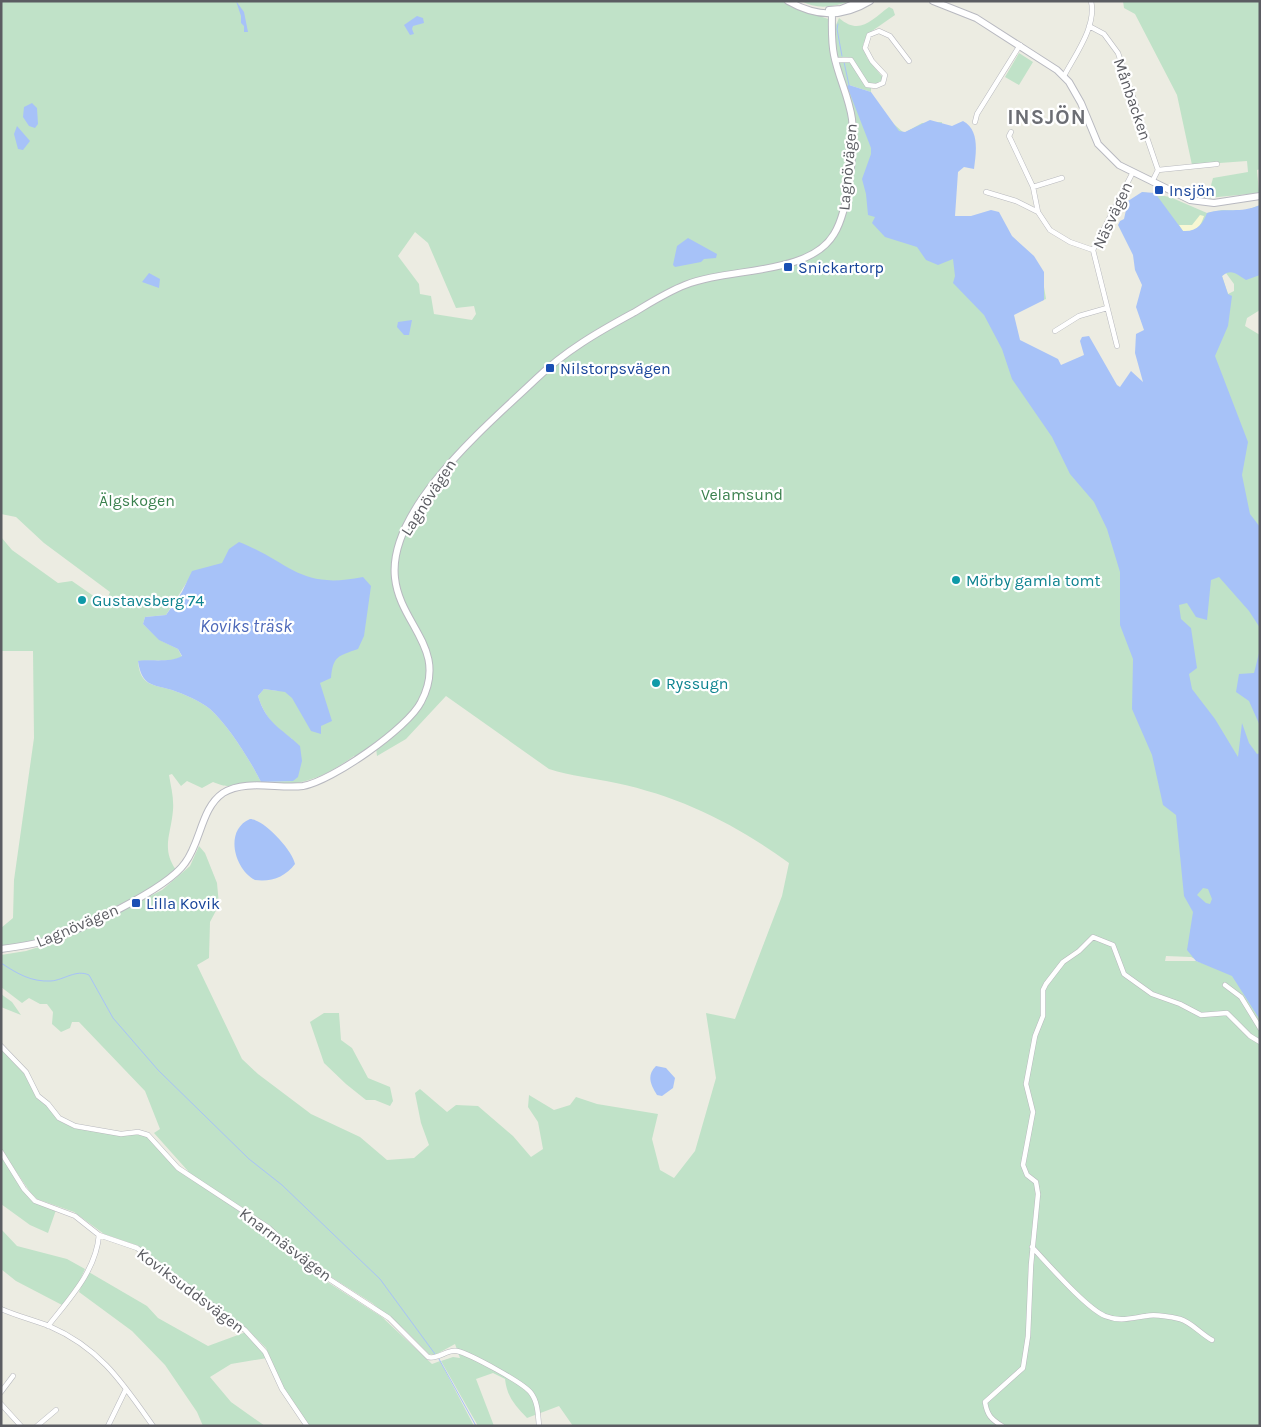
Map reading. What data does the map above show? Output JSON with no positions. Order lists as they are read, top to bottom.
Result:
{
  "streets": {
    "street": [
      "Månbacken",
      "Lagnövägen",
      "Näsvägen",
      "Knarrnäsvägen",
      "Koviksuddsvägen"
    ]
  },
  "districts": ["INSJÖN"],
  "water": ["Koviks träsk"],
  "parks": ["Velamsund", "Älgskogen"],
  "places": {
    "transit": [
      "Insjön",
      "Snickartorp",
      "Nilstorpsvägen",
      "Lilla Kovik"
    ],
    "other": ["Mörby gamla tomt", "Gustavsberg 74", "Ryssugn"]
  }
}
